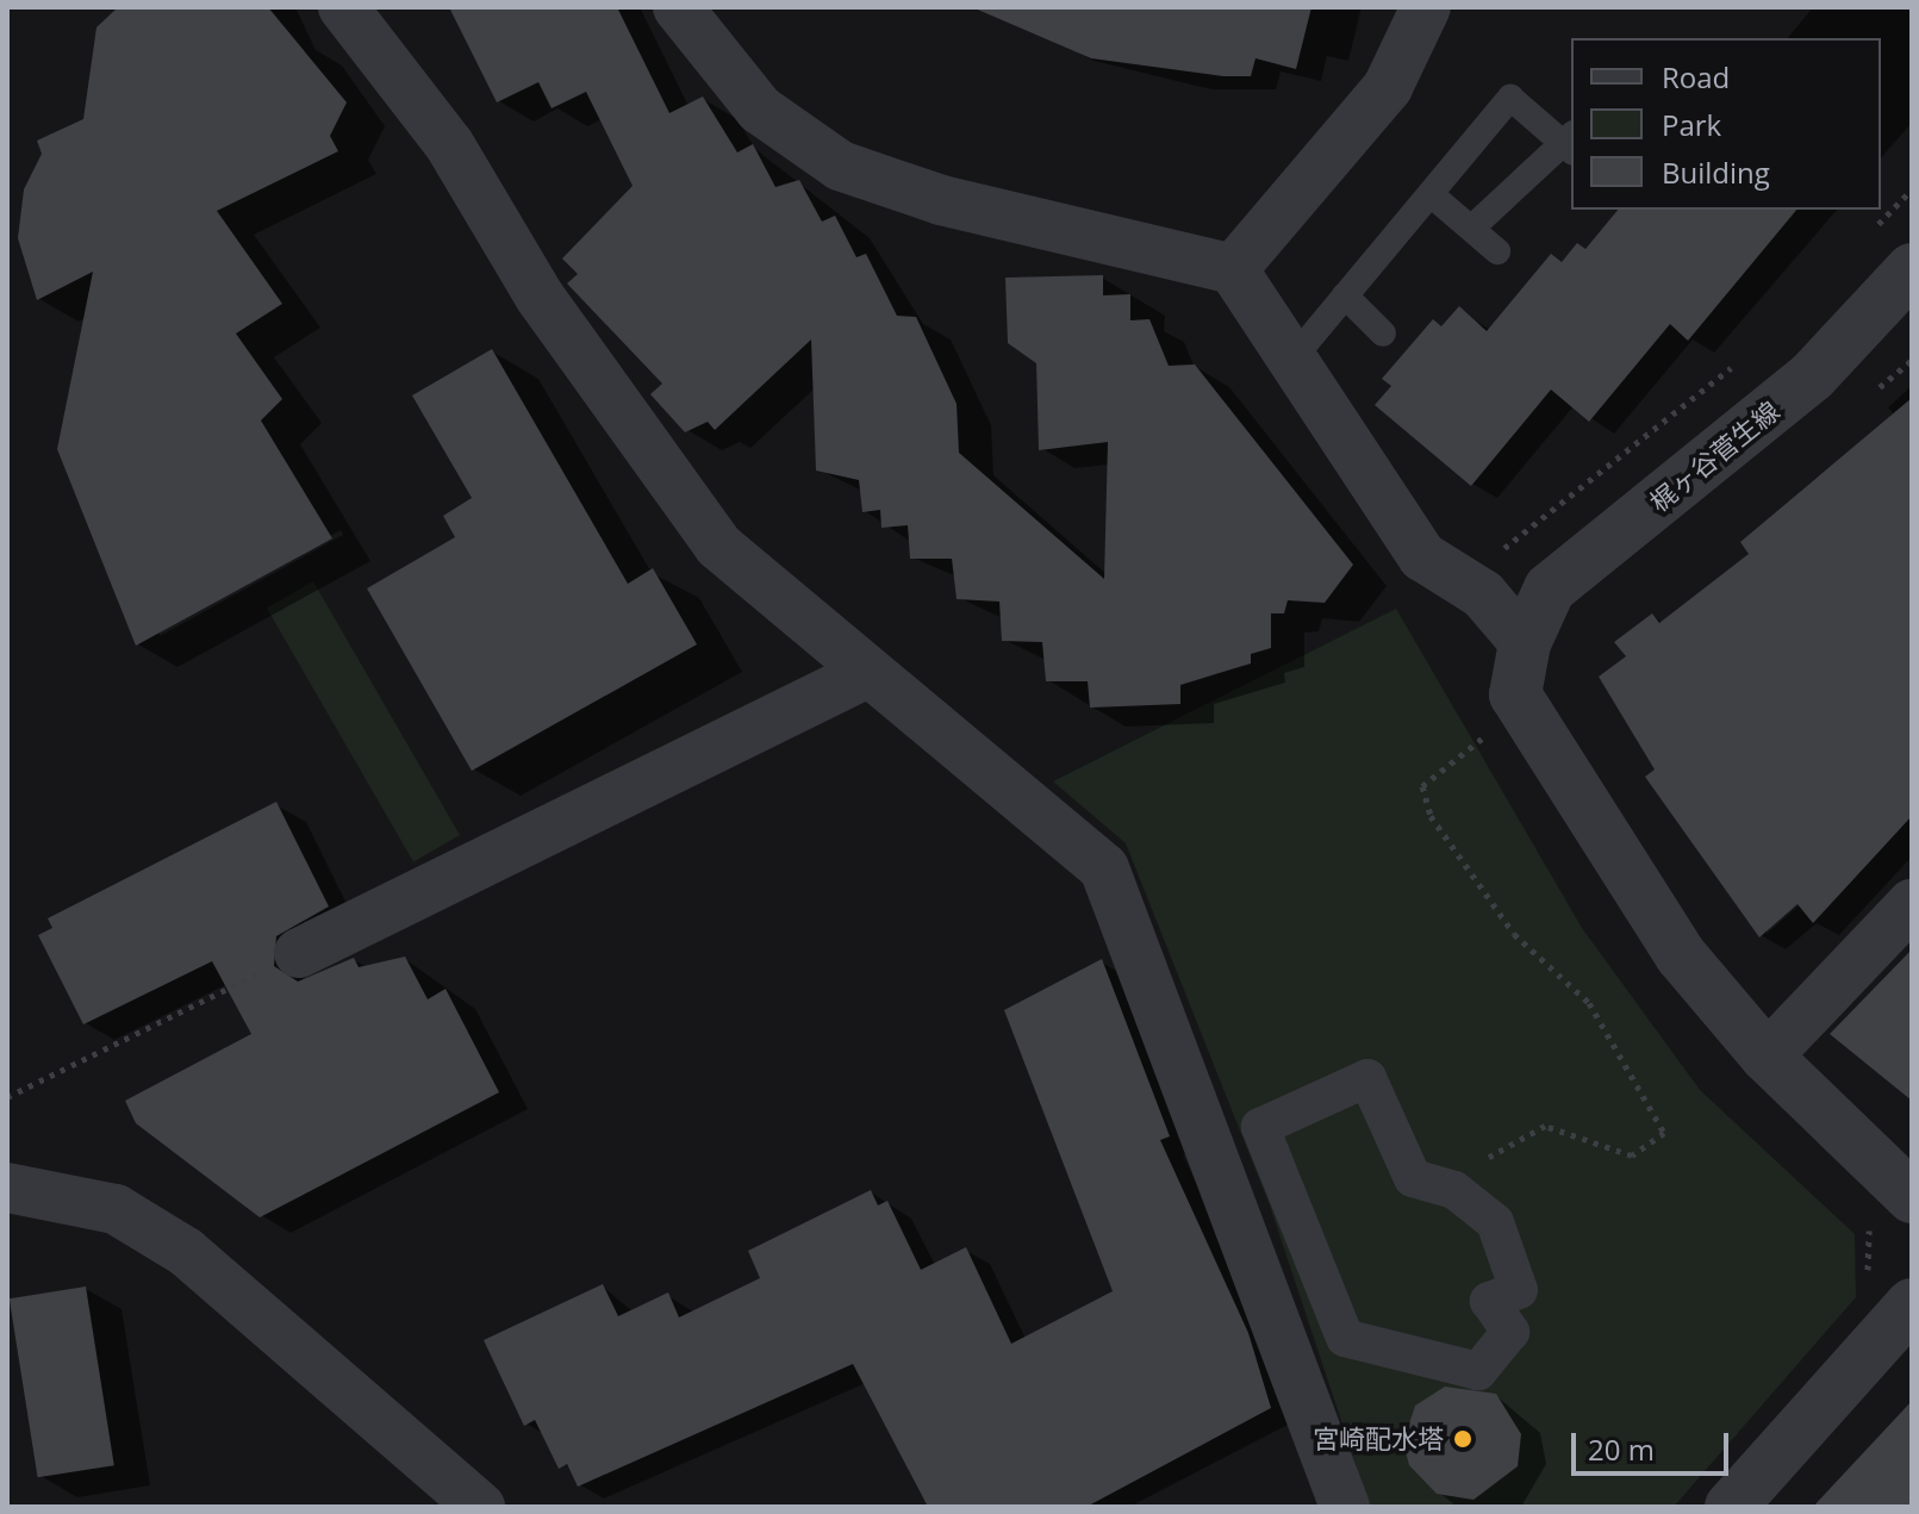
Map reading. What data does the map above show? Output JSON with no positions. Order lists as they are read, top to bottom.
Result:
{
  "streets": {
    "street": ["梶ヶ谷菅生線"]
  },
  "places": ["宮崎配水塔"],
  "legend": ["Road", "Park", "Building"],
  "scale_bar": "20 m"
}
